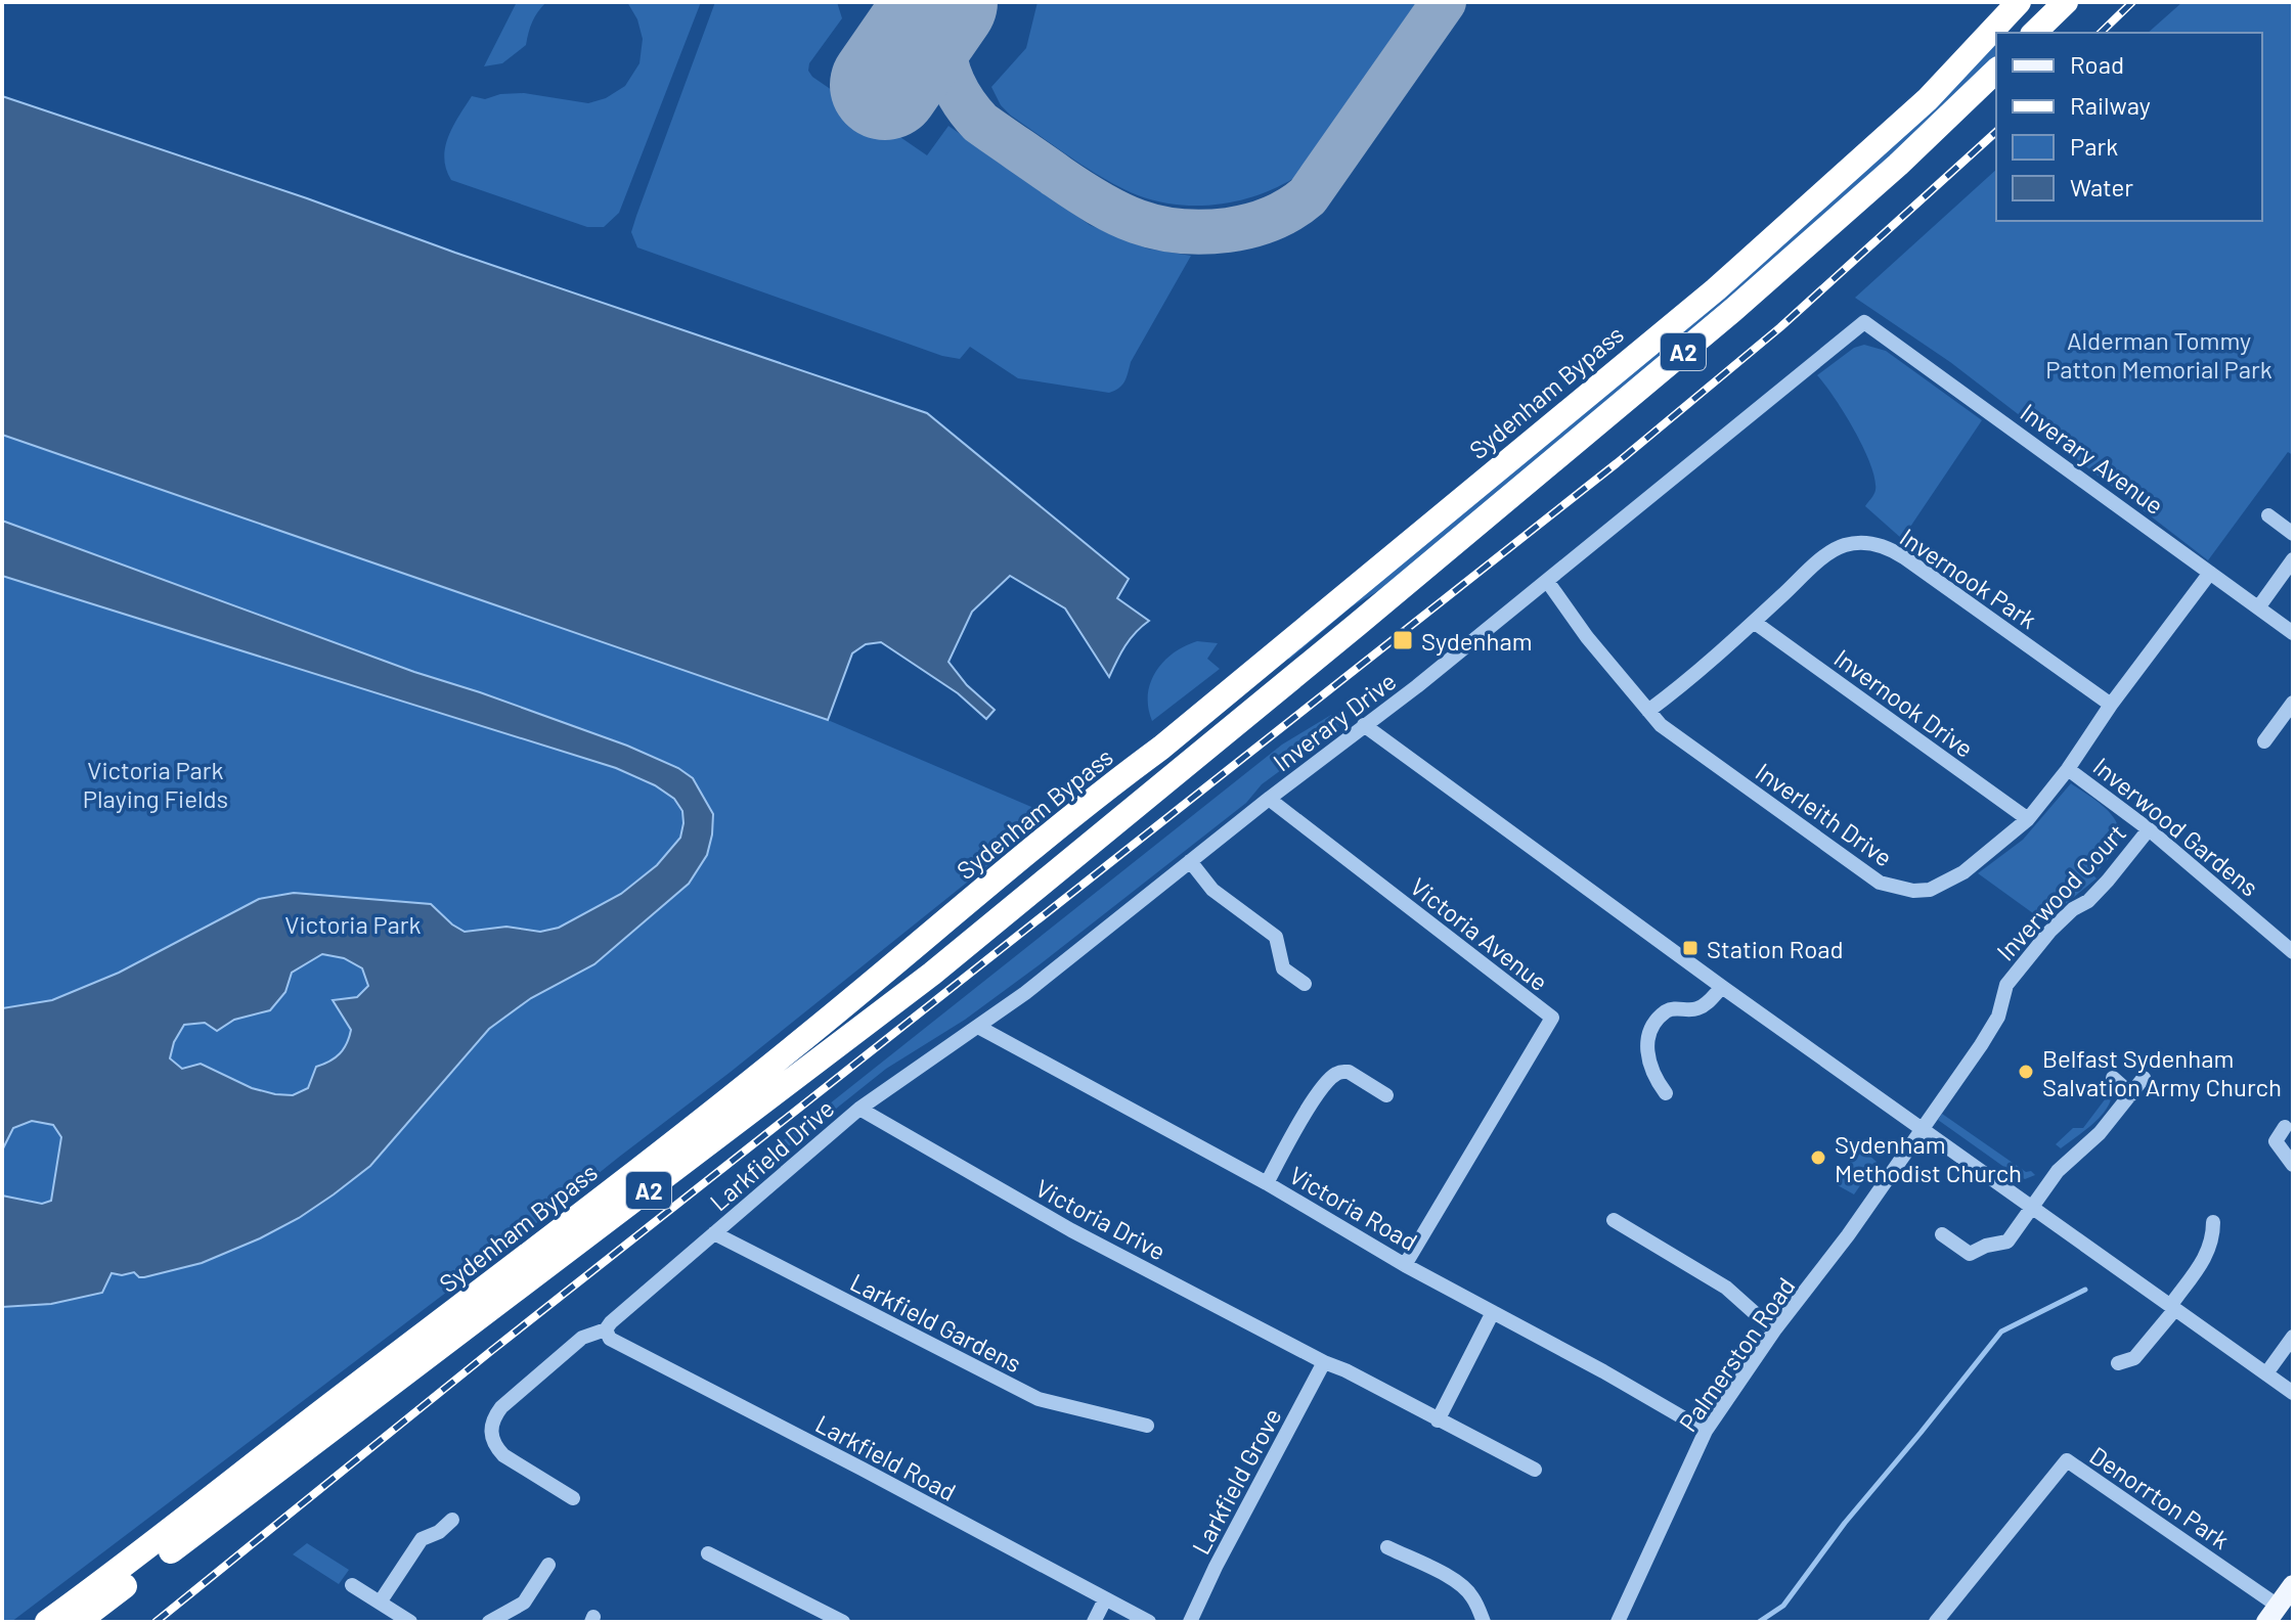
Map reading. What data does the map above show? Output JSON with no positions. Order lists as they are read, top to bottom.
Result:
{
  "streets": {
    "highway": ["A2", "Sydenham Bypass"],
    "street": [
      "Inverary Avenue",
      "Invernook Park",
      "Invernook Drive",
      "Inverary Drive",
      "Inverleith Drive",
      "Inverwood Gardens",
      "Inverwood Court",
      "Victoria Avenue",
      "Larkfield Drive",
      "Victoria Road",
      "Victoria Drive",
      "Larkfield Gardens",
      "Palmerston Road",
      "Larkfield Road",
      "Larkfield Grove",
      "Denorrton Park"
    ]
  },
  "crossings": [
    ["Inverary Avenue", "Inverary Drive"],
    ["Inverary Avenue", "Inverleith Drive"],
    ["Invernook Park", "Invernook Drive"],
    ["Invernook Park", "Inverleith Drive"],
    ["Invernook Drive", "Inverleith Drive"],
    ["Inverary Drive", "Inverleith Drive"],
    ["Inverary Drive", "Victoria Avenue"],
    ["Inverary Drive", "Larkfield Drive"],
    ["Inverary Drive", "Victoria Road"],
    ["Inverleith Drive", "Inverwood Gardens"],
    ["Inverwood Gardens", "Inverwood Court"],
    ["Inverwood Court", "Palmerston Road"],
    ["Victoria Avenue", "Victoria Road"],
    ["Larkfield Drive", "Victoria Road"],
    ["Larkfield Drive", "Victoria Drive"],
    ["Larkfield Drive", "Larkfield Gardens"],
    ["Larkfield Drive", "Larkfield Road"],
    ["Victoria Road", "Palmerston Road"],
    ["Victoria Drive", "Larkfield Grove"]
  ],
  "parks": ["Alderman Tommy Patton Memorial Park", "Victoria Park Playing Fields", "Victoria Park"],
  "places": {
    "transit": ["Sydenham", "Station Road"],
    "other": ["Belfast Sydenham Salvation Army Church", "Sydenham Methodist Church"]
  },
  "legend": [
    "Road",
    "Railway",
    "Park",
    "Water"
  ]
}
